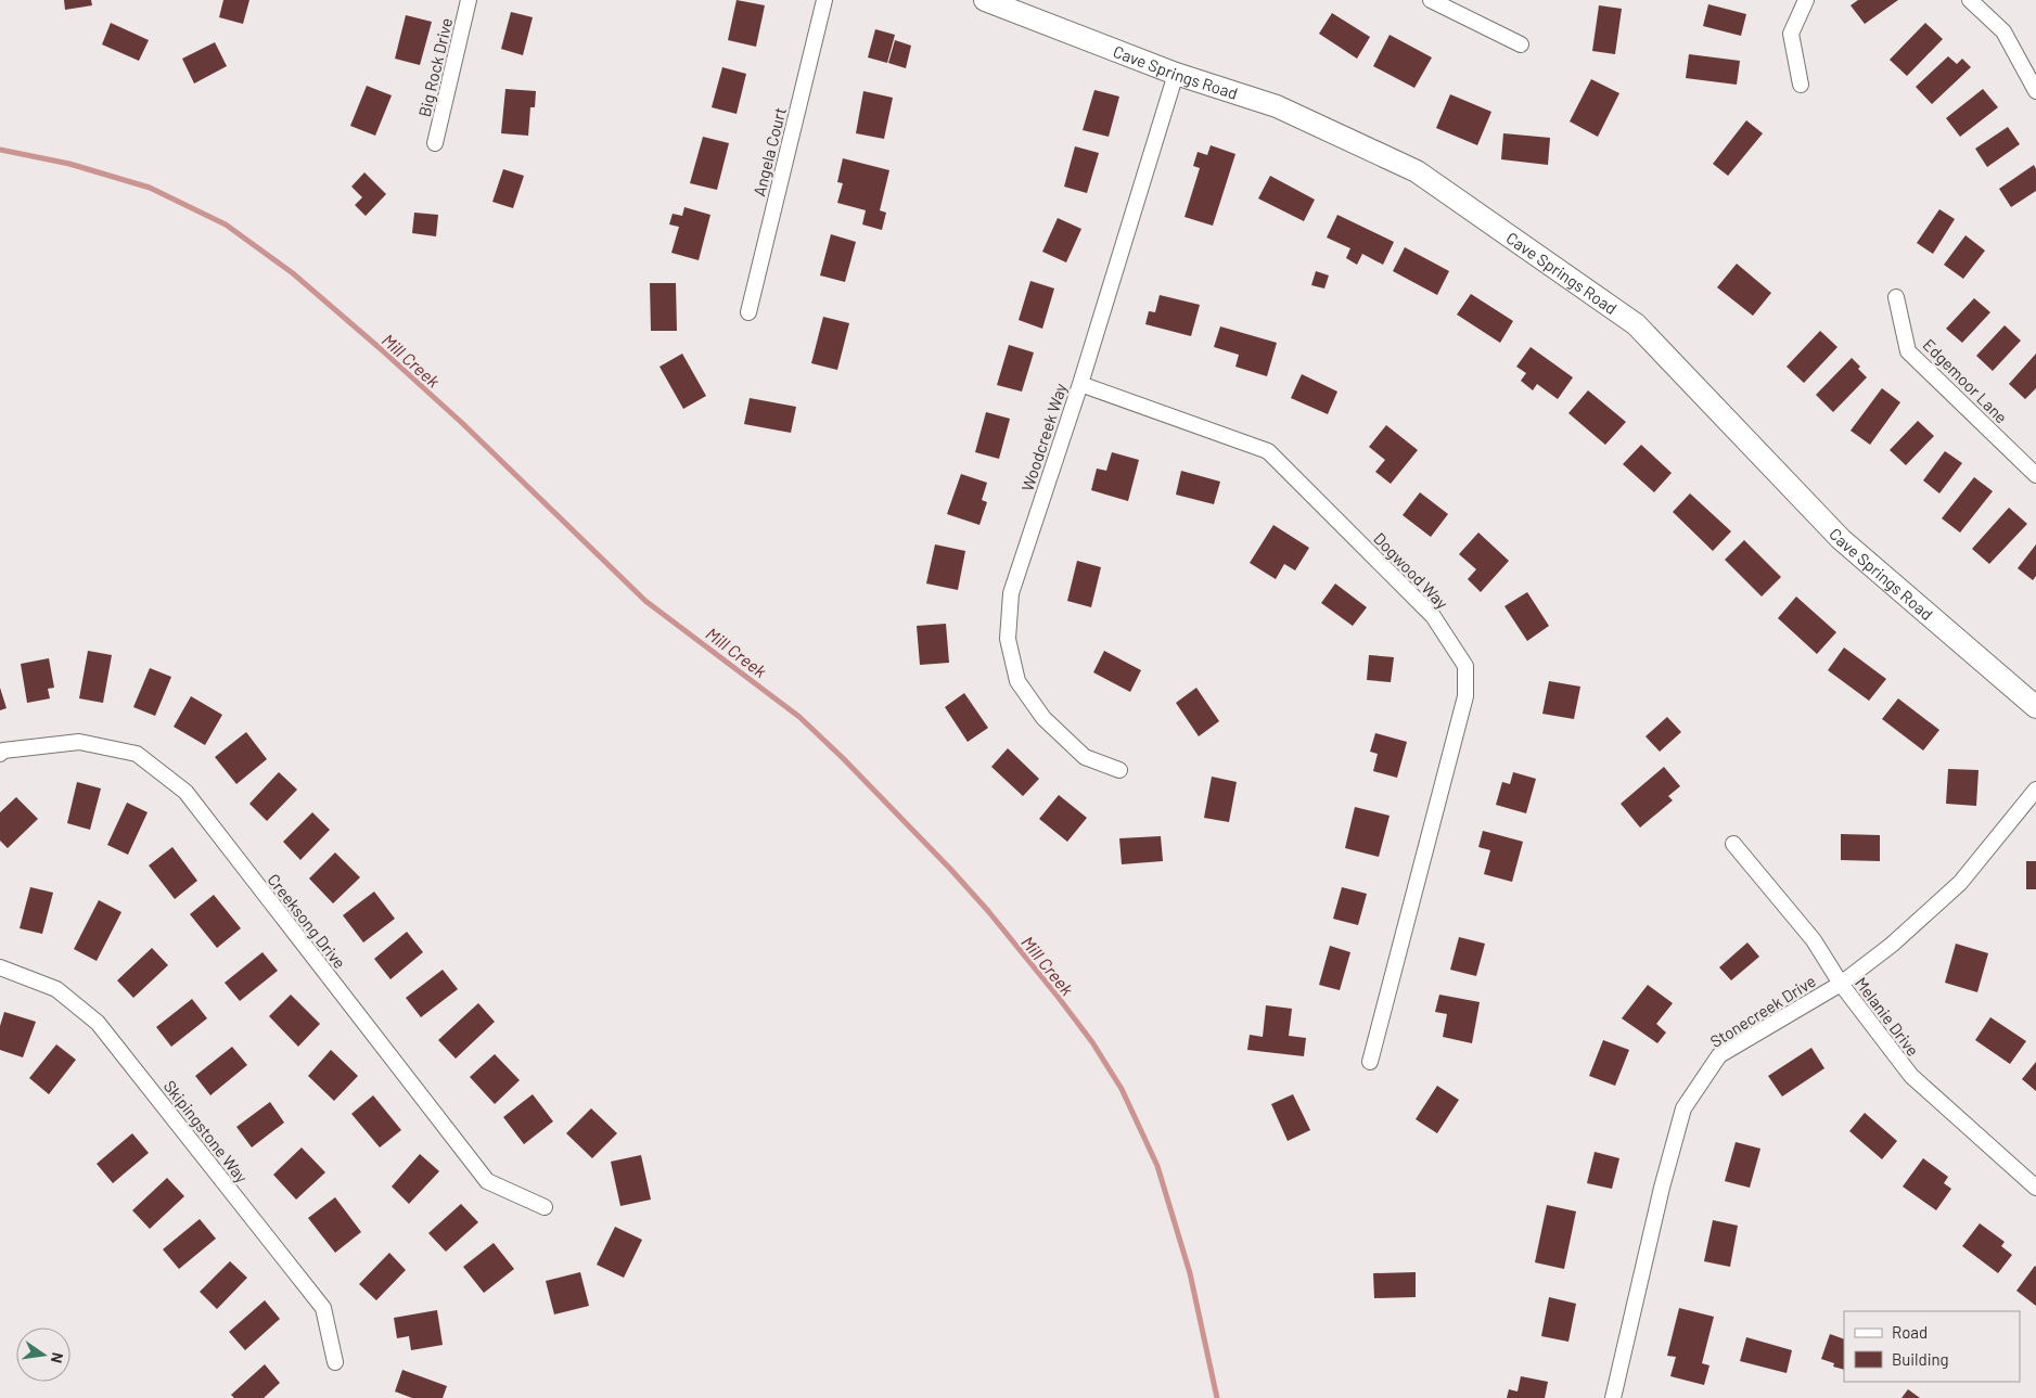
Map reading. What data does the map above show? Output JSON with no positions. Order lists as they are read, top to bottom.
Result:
{
  "streets": {
    "street": [
      "Big Rock Drive",
      "Cave Springs Road",
      "Angela Court",
      "Edgemoor Lane",
      "Woodcreek Way",
      "Dogwood Way",
      "Creeksong Drive",
      "Stonecreek Drive",
      "Melanie Drive",
      "Skipingstone Way"
    ]
  },
  "crossings": [
    ["Cave Springs Road", "Woodcreek Way"],
    ["Woodcreek Way", "Dogwood Way"],
    ["Stonecreek Drive", "Melanie Drive"]
  ],
  "water": ["Mill Creek"],
  "legend": ["Road", "Building"],
  "north": "right"
}
